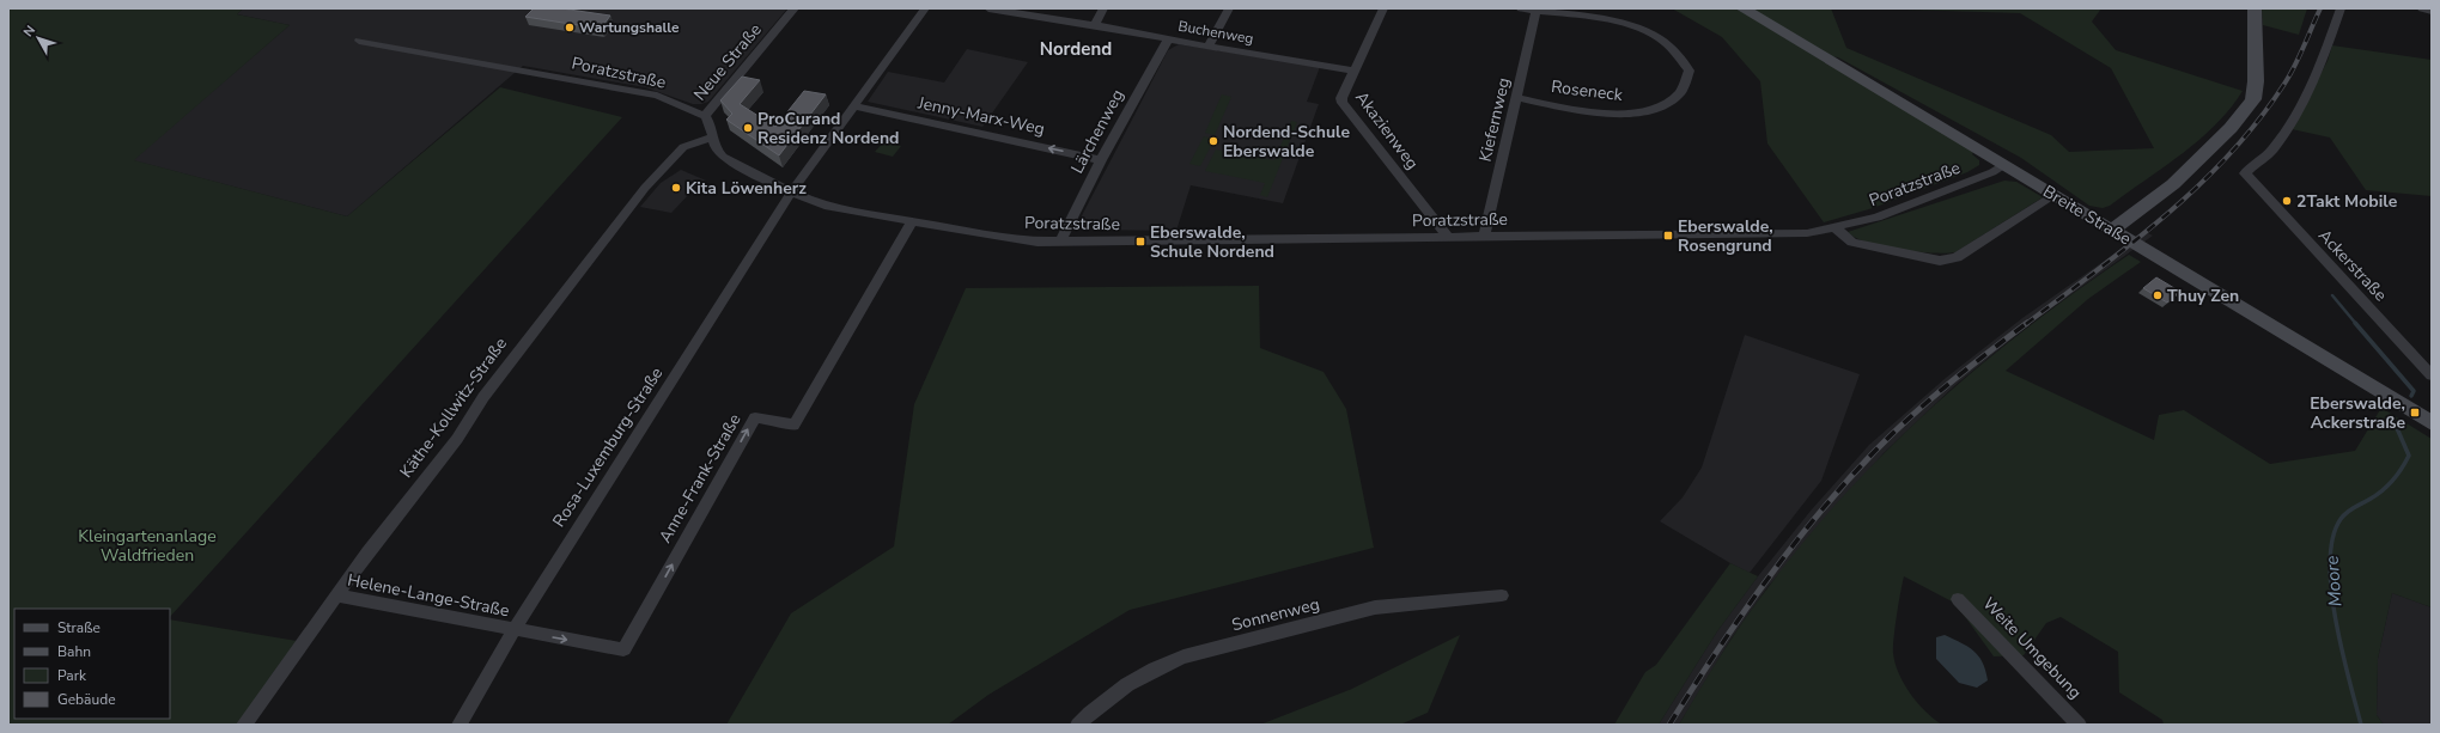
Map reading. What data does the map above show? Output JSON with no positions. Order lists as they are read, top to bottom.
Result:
{
  "streets": {
    "main road": ["Breite Straße"],
    "street": [
      "Buchenweg",
      "Neue Straße",
      "Poratzstraße",
      "Roseneck",
      "Jenny-Marx-Weg",
      "Kiefernweg",
      "Akazienweg",
      "Lärchenweg",
      "Ackerstraße",
      "Käthe-Kollwitz-Straße",
      "Rosa-Luxemburg-Straße",
      "Anne-Frank-Straße",
      "Helene-Lange-Straße",
      "Sonnenweg",
      "Weite Umgebung"
    ]
  },
  "crossings": [
    ["Buchenweg", "Akazienweg"],
    ["Buchenweg", "Lärchenweg"],
    ["Neue Straße", "Poratzstraße"],
    ["Poratzstraße", "Kiefernweg"],
    ["Poratzstraße", "Akazienweg"],
    ["Poratzstraße", "Lärchenweg"],
    ["Poratzstraße", "Breite Straße"],
    ["Poratzstraße", "Käthe-Kollwitz-Straße"],
    ["Poratzstraße", "Rosa-Luxemburg-Straße"],
    ["Poratzstraße", "Anne-Frank-Straße"],
    ["Roseneck", "Kiefernweg"],
    ["Jenny-Marx-Weg", "Lärchenweg"],
    ["Jenny-Marx-Weg", "Rosa-Luxemburg-Straße"],
    ["Käthe-Kollwitz-Straße", "Helene-Lange-Straße"],
    ["Rosa-Luxemburg-Straße", "Anne-Frank-Straße"],
    ["Rosa-Luxemburg-Straße", "Helene-Lange-Straße"],
    ["Anne-Frank-Straße", "Helene-Lange-Straße"]
  ],
  "one_way": ["Jenny-Marx-Weg", "Anne-Frank-Straße"],
  "districts": ["Nordend"],
  "water": ["Moore"],
  "parks": ["Kleingartenanlage Waldfrieden"],
  "places": {
    "other": [
      "Wartungshalle",
      "ProCurand Residenz Nordend",
      "Nordend-Schule Eberswalde",
      "Kita Löwenherz",
      "2Takt Mobile",
      "Thuy Zen"
    ],
    "transit": ["Eberswalde, Rosengrund", "Eberswalde, Schule Nordend", "Eberswalde, Ackerstraße"]
  },
  "legend": [
    "Straße",
    "Bahn",
    "Park",
    "Gebäude"
  ],
  "north": "top left"
}
